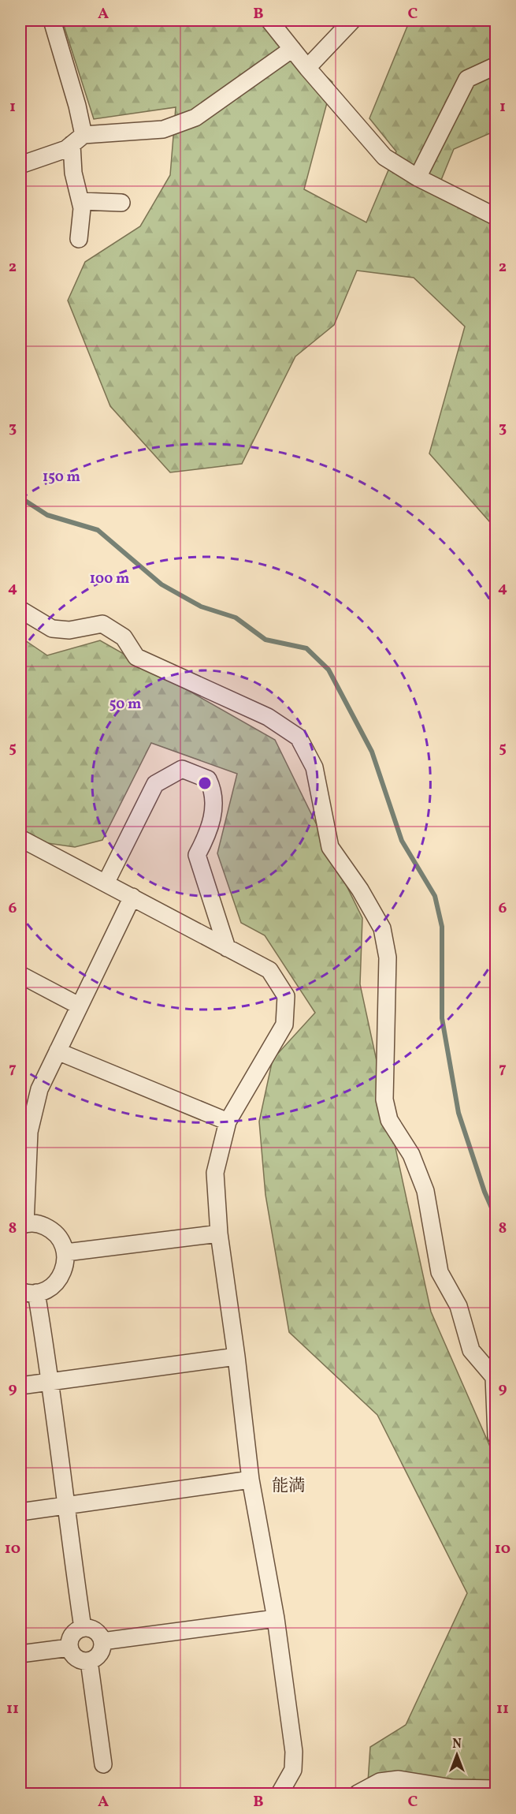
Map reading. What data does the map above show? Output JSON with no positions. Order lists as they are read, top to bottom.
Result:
{
  "districts": ["能満"],
  "north": "top",
  "grid": {
    "columns": ["A", "B", "C"],
    "rows": [
      "1",
      "2",
      "3",
      "4",
      "5",
      "6",
      "7",
      "8",
      "9",
      "10",
      "11"
    ]
  },
  "rings": ["150 m", "100 m", "50 m"]
}
